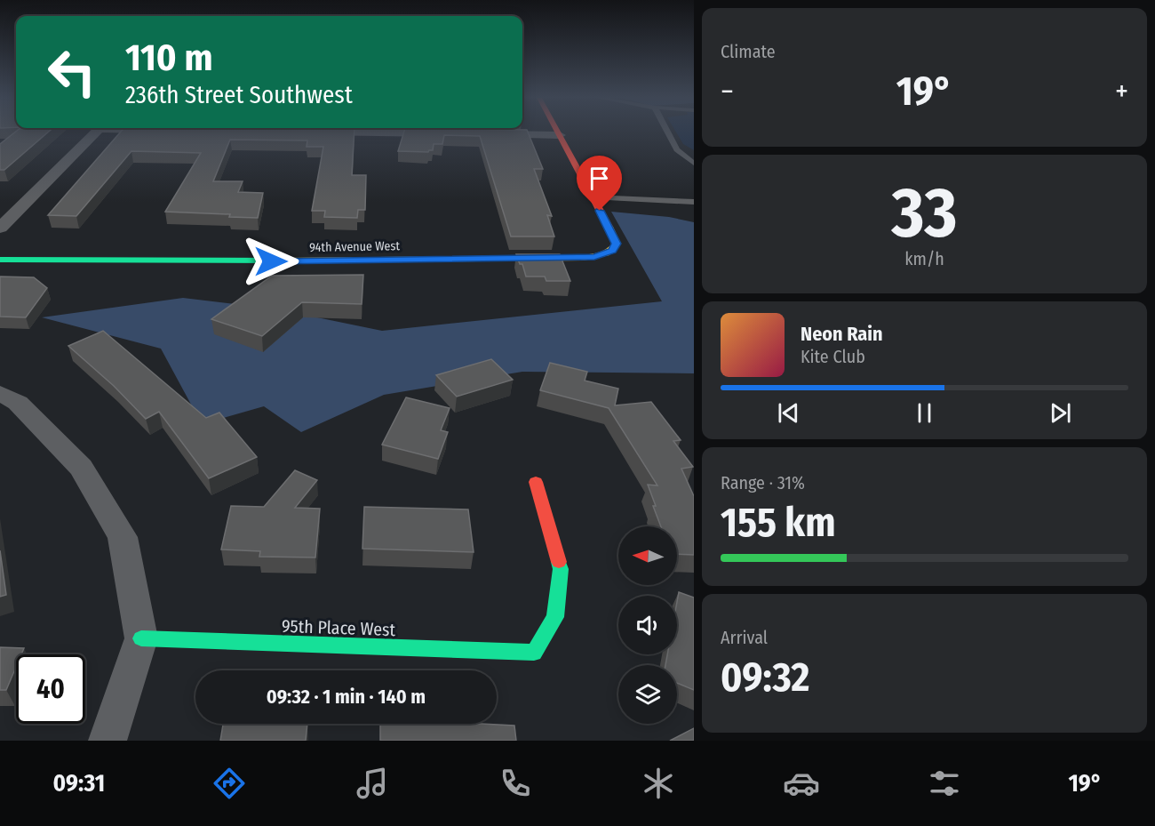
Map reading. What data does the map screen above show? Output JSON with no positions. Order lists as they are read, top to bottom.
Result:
{
  "streets": {
    "street": ["94th Avenue West", "95th Place West"]
  },
  "north": "left",
  "page": {
    "tile": [
      "Climate",
      ["33", "km/h"],
      ["Range · 31%", "155 km"],
      ["Arrival", "09:32"]
    ],
    "turn": ["110 m", "236th Street Southwest"],
    "heat": ["−", "19°", "+"],
    "song": ["Neon Rain", "Kite Club"],
    "limit": "40",
    "trip": "09:32 · 1 min · 140 m",
    "tabs": ["09:31", "19°"]
  }
}
